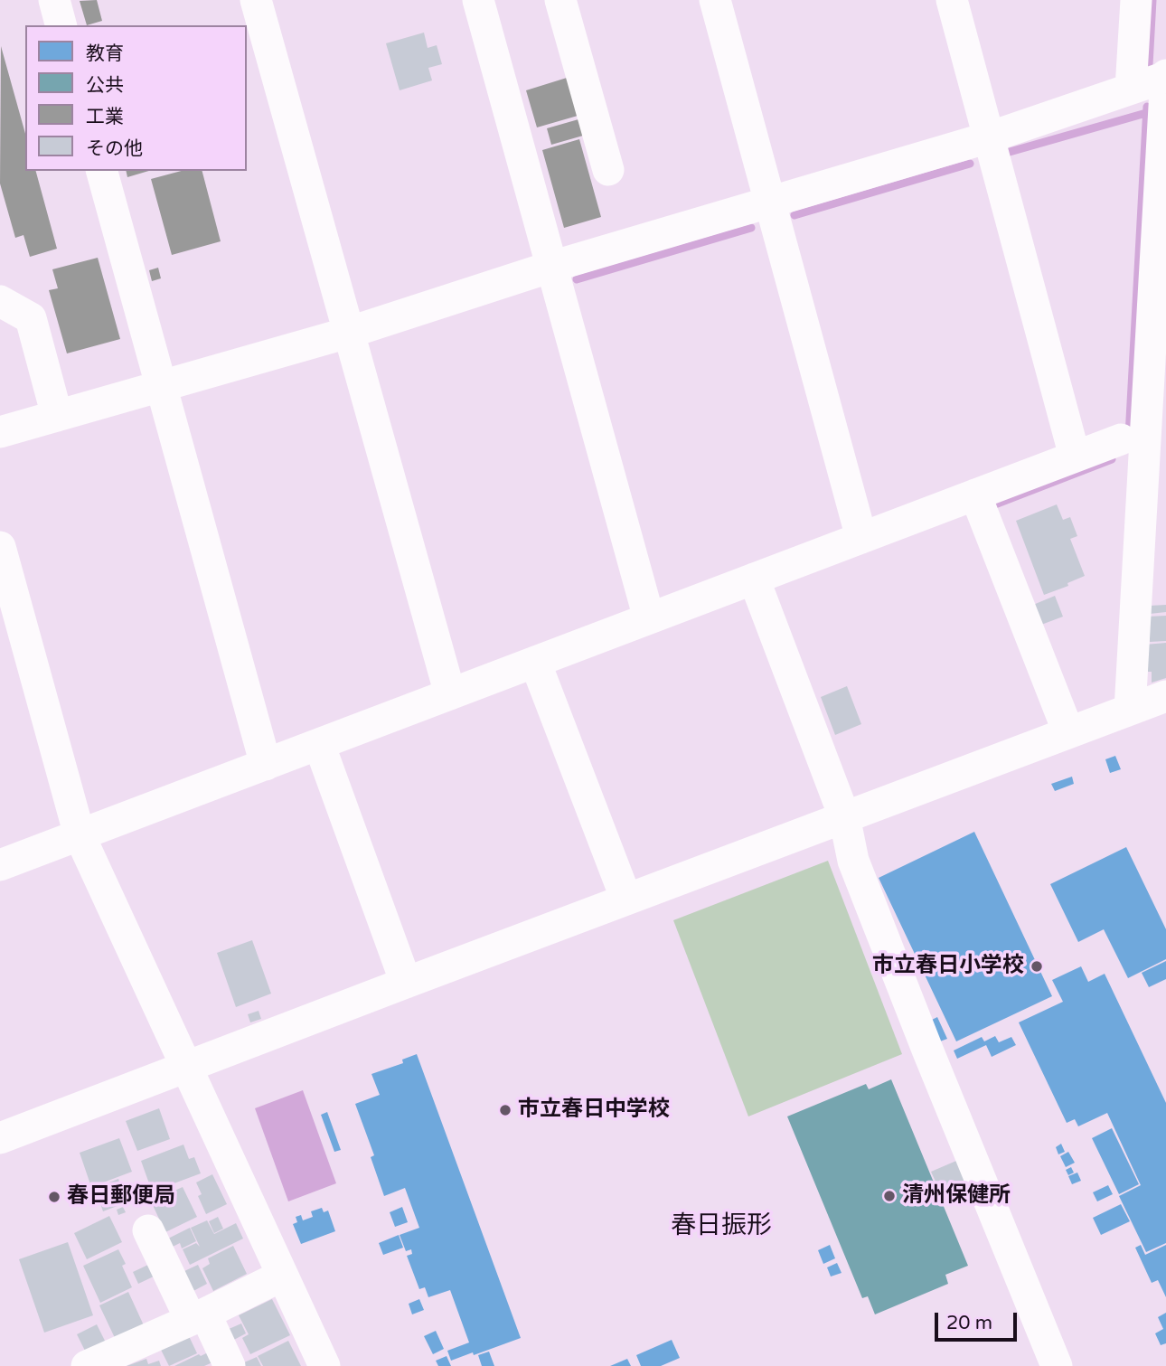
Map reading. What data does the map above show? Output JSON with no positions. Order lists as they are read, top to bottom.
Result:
{
  "districts": ["春日振形"],
  "places": [
    "市立春日小学校",
    "市立春日中学校",
    "清州保健所",
    "春日郵便局"
  ],
  "legend": [
    "教育",
    "公共",
    "工業",
    "その他"
  ],
  "scale_bar": "20 m"
}
